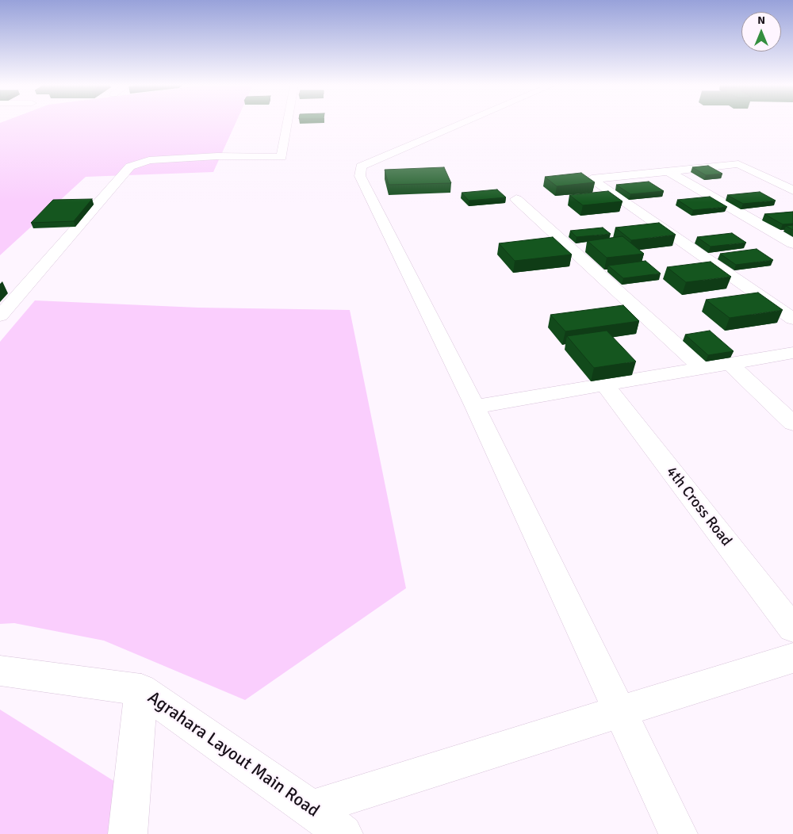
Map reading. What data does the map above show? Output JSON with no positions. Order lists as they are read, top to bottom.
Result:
{
  "streets": {
    "street": ["4th Cross Road", "Agrahara Layout Main Road"]
  },
  "north": "top"
}
